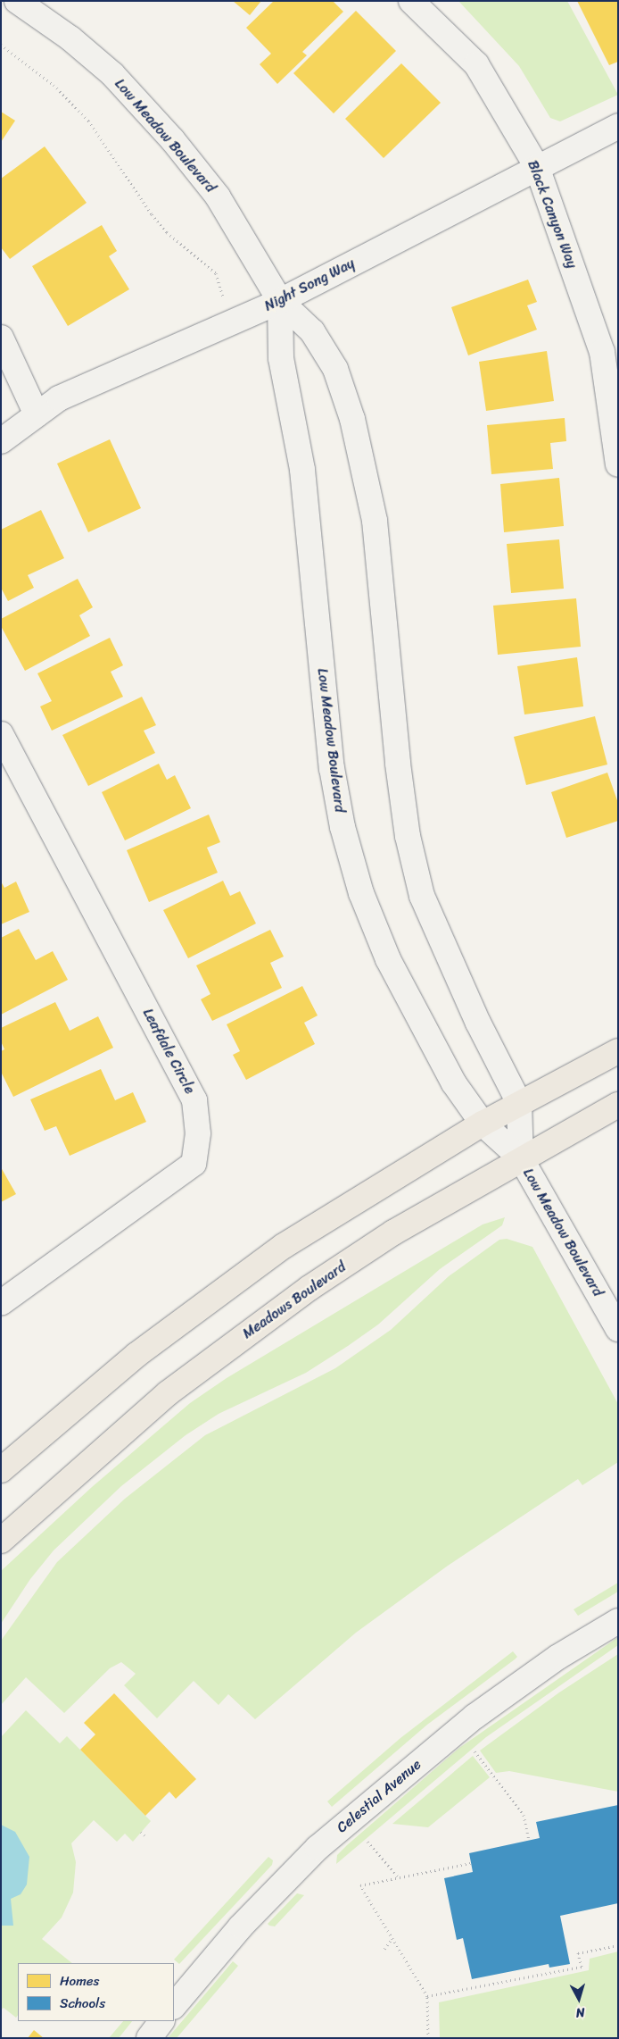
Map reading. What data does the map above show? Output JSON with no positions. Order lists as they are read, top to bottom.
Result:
{
  "streets": {
    "main road": ["Meadows Boulevard"],
    "street": [
      "Low Meadow Boulevard",
      "Black Canyon Way",
      "Night Song Way",
      "Leafdale Circle",
      "Celestial Avenue"
    ]
  },
  "crossings": [
    ["Low Meadow Boulevard", "Night Song Way"],
    ["Low Meadow Boulevard", "Meadows Boulevard"],
    ["Black Canyon Way", "Night Song Way"]
  ],
  "legend": ["Homes", "Schools"],
  "north": "bottom"
}
